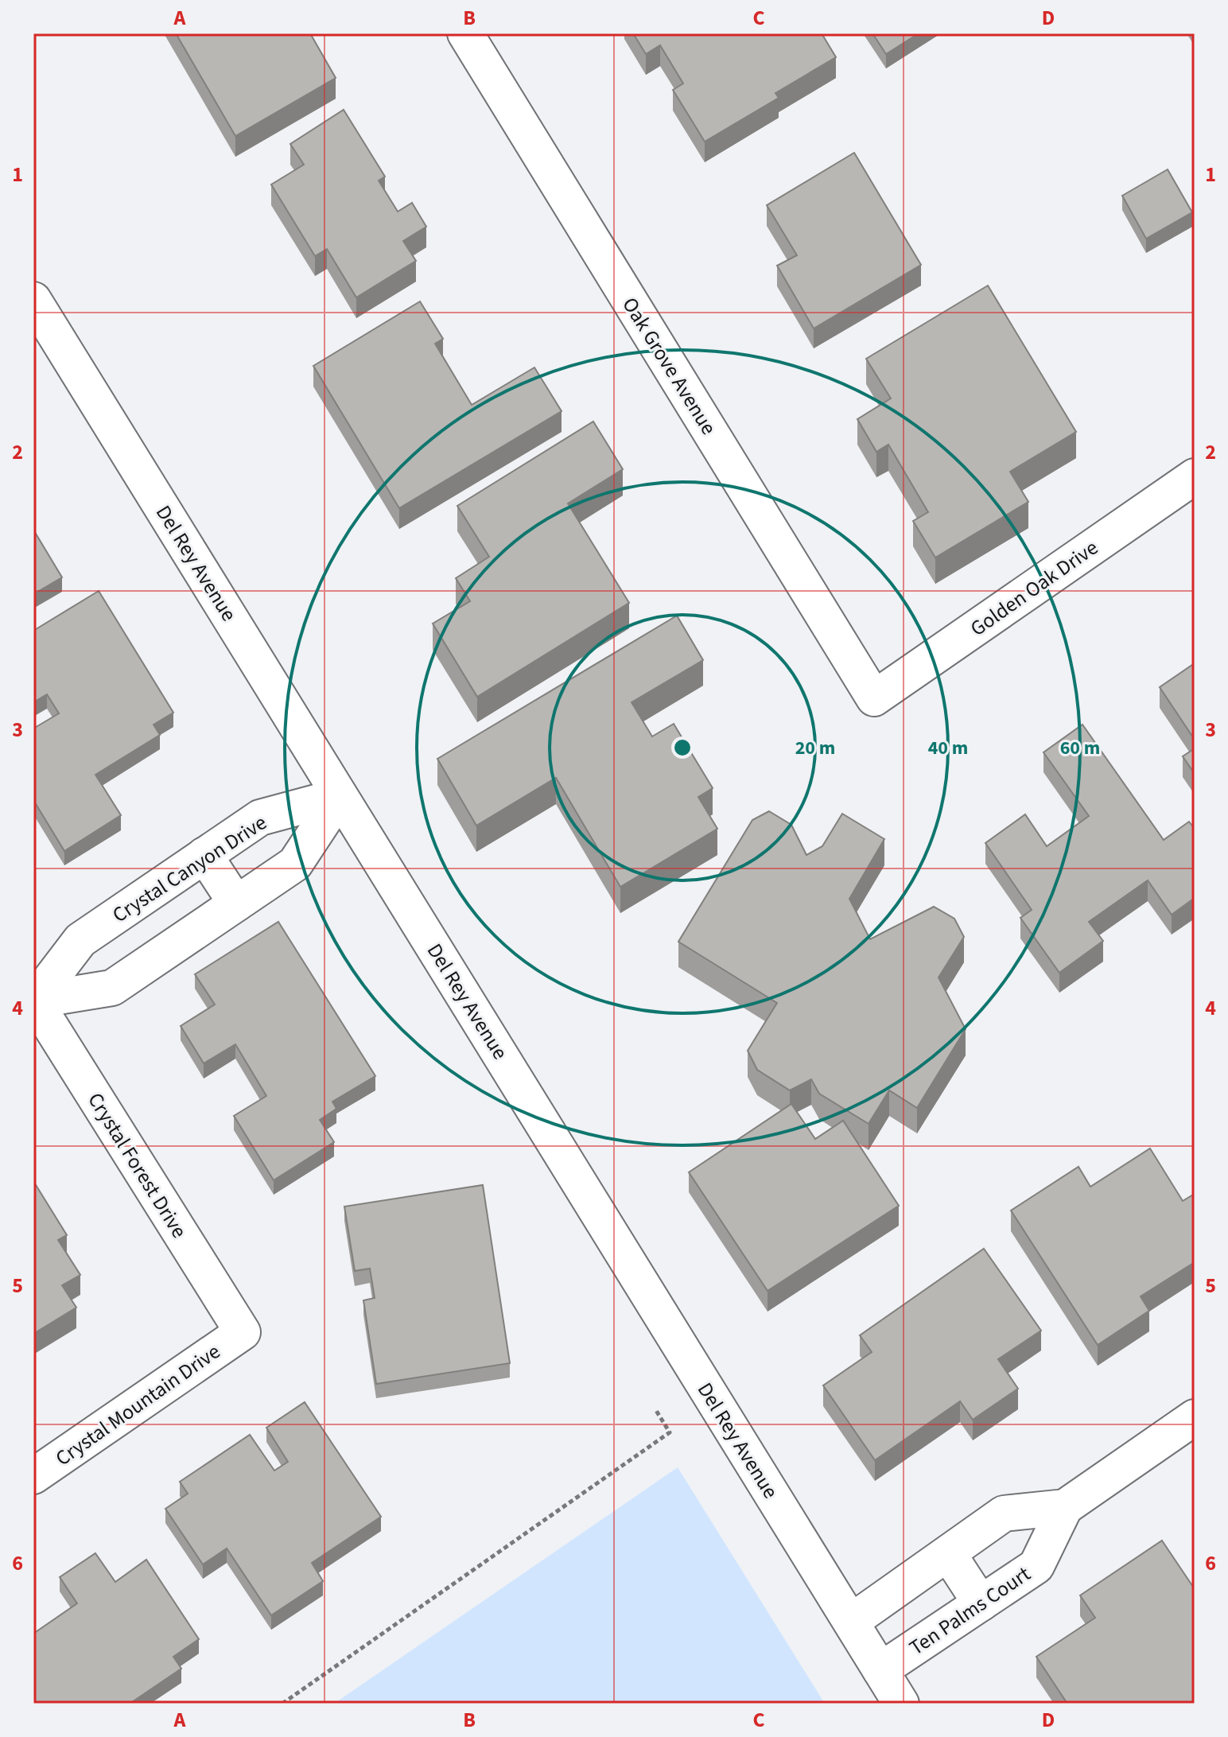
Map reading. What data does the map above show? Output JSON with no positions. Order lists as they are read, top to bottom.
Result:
{
  "streets": {
    "street": [
      "Oak Grove Avenue",
      "Del Rey Avenue",
      "Golden Oak Drive",
      "Crystal Canyon Drive",
      "Crystal Forest Drive",
      "Crystal Mountain Drive",
      "Ten Palms Court"
    ]
  },
  "crossings": [
    ["Oak Grove Avenue", "Golden Oak Drive"],
    ["Del Rey Avenue", "Crystal Canyon Drive"],
    ["Del Rey Avenue", "Ten Palms Court"],
    ["Crystal Canyon Drive", "Crystal Forest Drive"],
    ["Crystal Forest Drive", "Crystal Mountain Drive"]
  ],
  "grid": {
    "columns": [
      "A",
      "B",
      "C",
      "D"
    ],
    "rows": [
      "1",
      "2",
      "3",
      "4",
      "5",
      "6"
    ]
  },
  "rings": ["20 m", "40 m", "60 m"]
}
